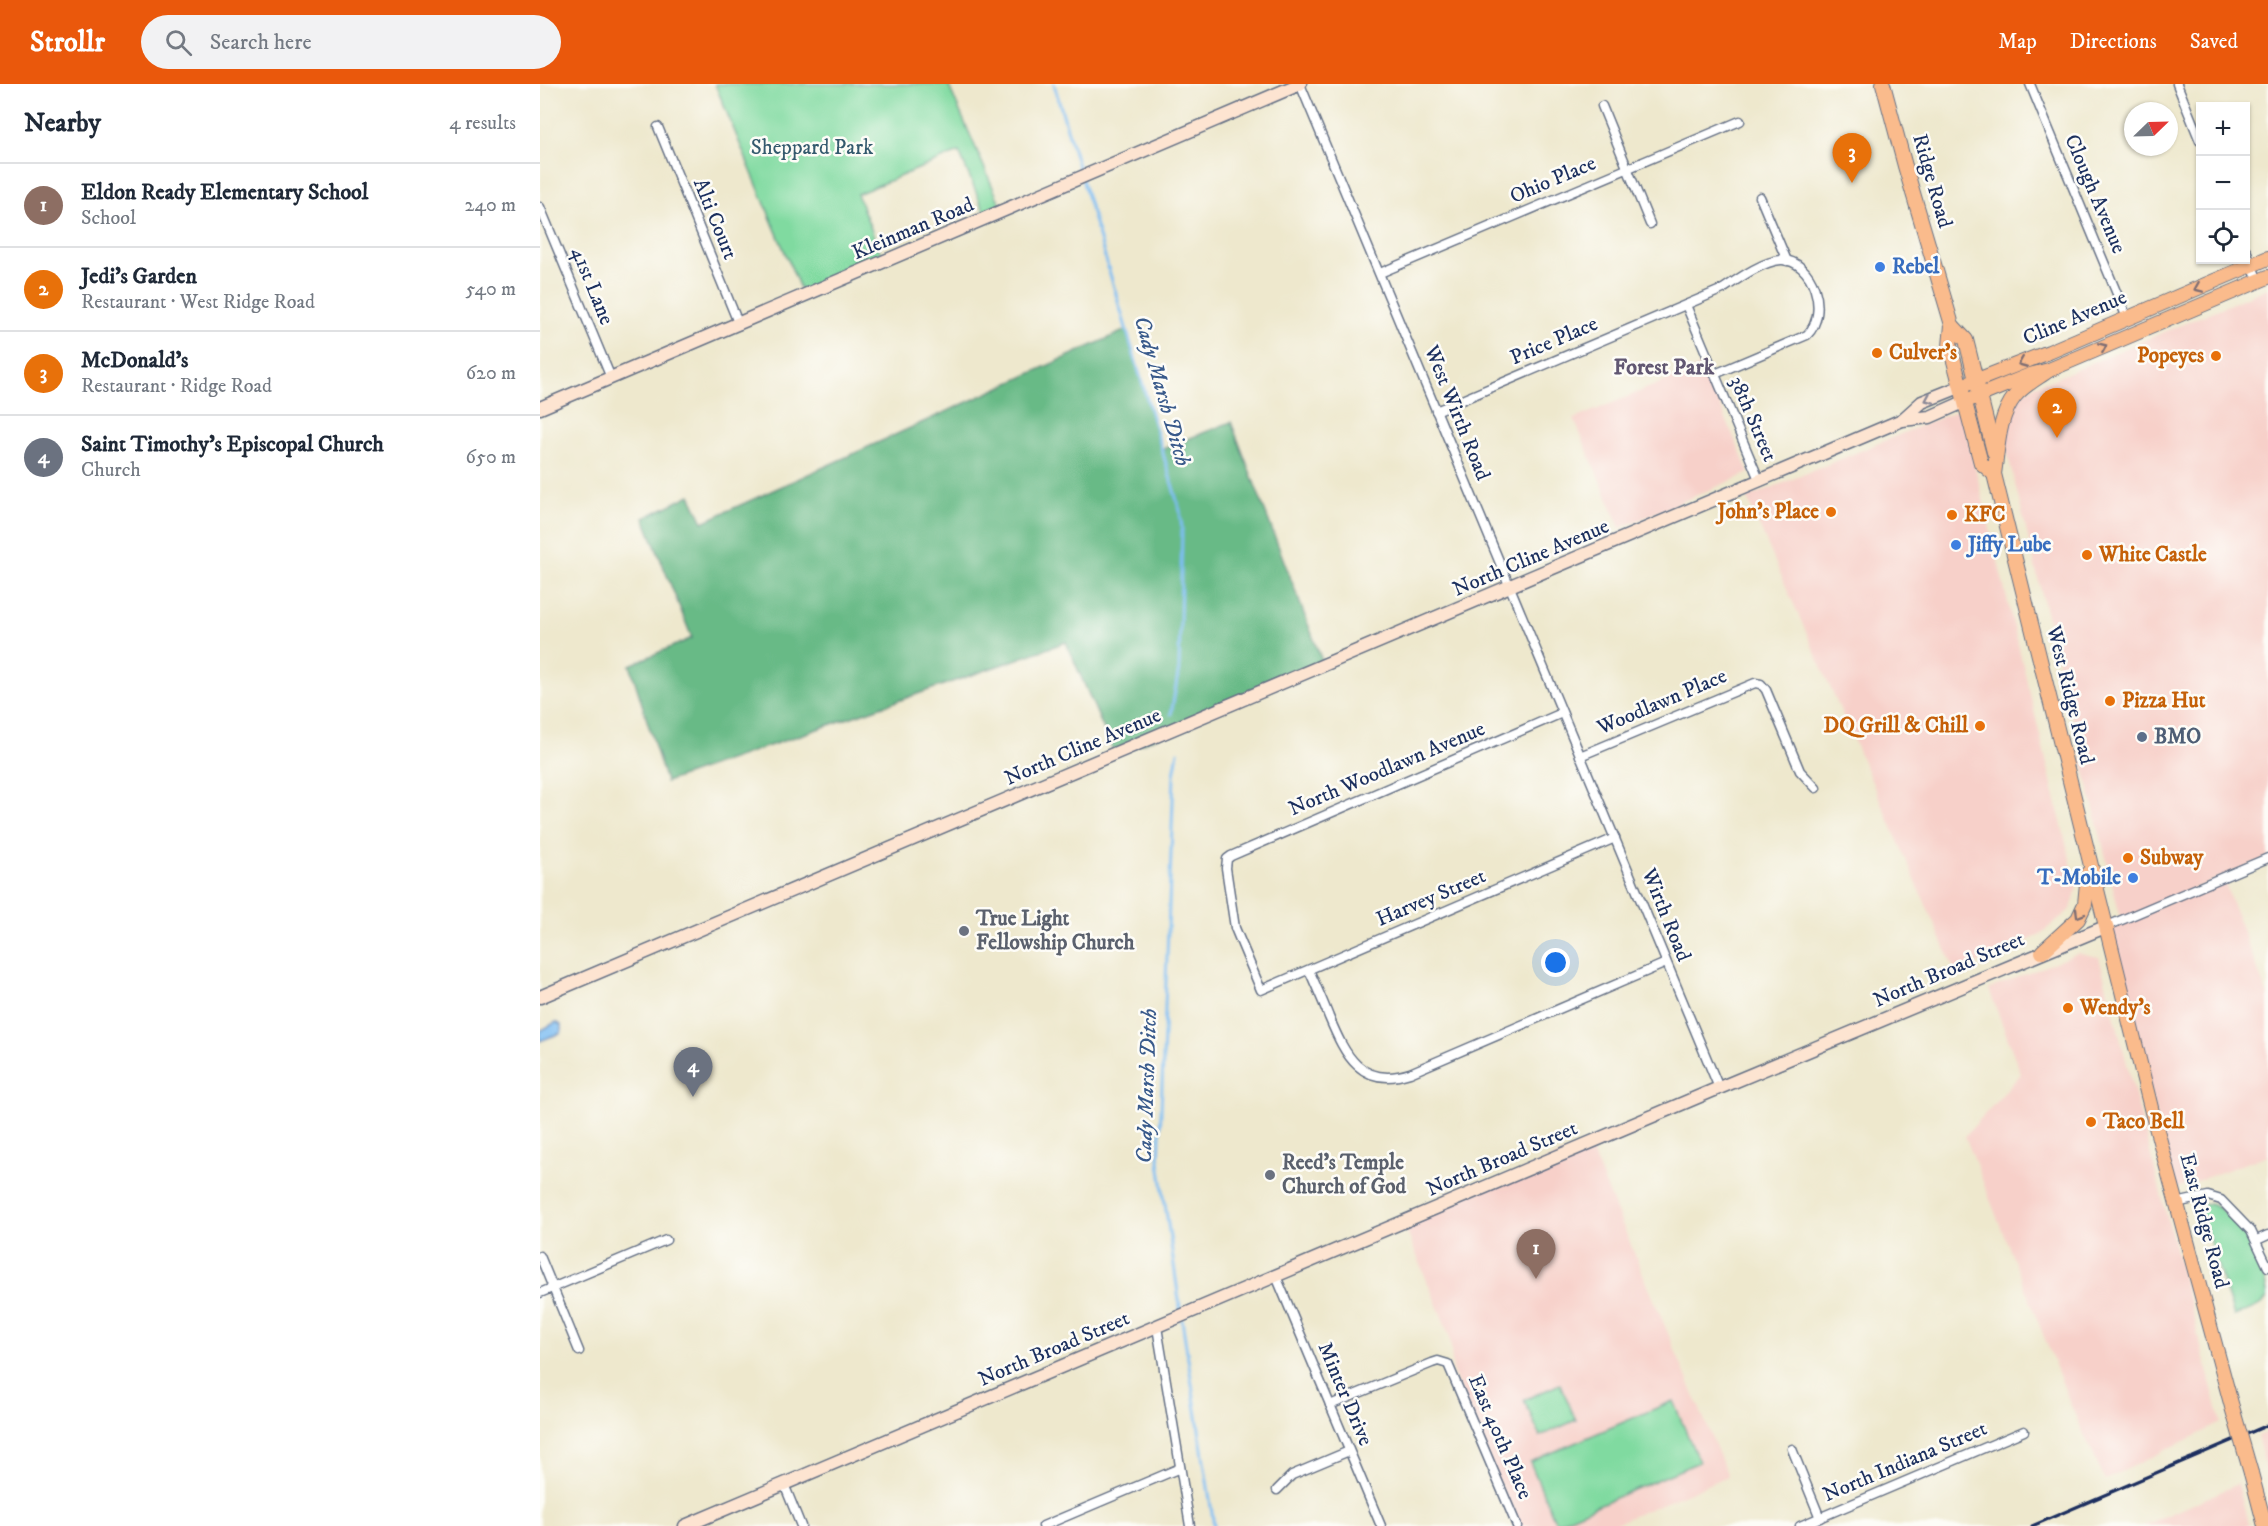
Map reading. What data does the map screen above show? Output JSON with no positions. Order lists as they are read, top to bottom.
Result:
{
  "streets": {
    "main road": [
      "Ridge Road",
      "Cline Avenue",
      "West Ridge Road",
      "East Ridge Road"
    ],
    "street": [
      "Ohio Place",
      "Clough Avenue",
      "Alti Court",
      "Kleinman Road",
      "41st Lane",
      "Price Place",
      "West Wirth Road",
      "38th Street",
      "North Cline Avenue",
      "Woodlawn Place",
      "North Woodlawn Avenue",
      "Harvey Street",
      "Wirth Road",
      "North Broad Street",
      "Minter Drive",
      "East 40th Place",
      "North Indiana Street"
    ]
  },
  "crossings": [
    ["Ohio Place", "West Wirth Road"],
    ["Ridge Road", "Cline Avenue"],
    ["Ridge Road", "West Ridge Road"],
    ["Clough Avenue", "Cline Avenue"],
    ["Alti Court", "Kleinman Road"],
    ["Kleinman Road", "41st Lane"],
    ["Kleinman Road", "West Wirth Road"],
    ["Cline Avenue", "38th Street"],
    ["Cline Avenue", "North Cline Avenue"],
    ["Cline Avenue", "West Ridge Road"],
    ["Price Place", "West Wirth Road"],
    ["Price Place", "38th Street"],
    ["West Wirth Road", "North Cline Avenue"],
    ["West Wirth Road", "Woodlawn Place"],
    ["West Wirth Road", "North Woodlawn Avenue"],
    ["West Wirth Road", "Wirth Road"],
    ["West Ridge Road", "North Broad Street"],
    ["West Ridge Road", "East Ridge Road"],
    ["Woodlawn Place", "Wirth Road"],
    ["North Woodlawn Avenue", "Harvey Street"],
    ["Harvey Street", "Wirth Road"],
    ["Wirth Road", "North Broad Street"],
    ["North Broad Street", "East Ridge Road"],
    ["North Broad Street", "Minter Drive"],
    ["Minter Drive", "East 40th Place"]
  ],
  "districts": ["Forest Park"],
  "water": ["Cady Marsh Ditch"],
  "parks": ["Sheppard Park"],
  "places": [
    "Rebel",
    "Culver's",
    "Popeyes",
    "John's Place",
    "KFC",
    "Jiffy Lube",
    "White Castle",
    "Pizza Hut",
    "DQ Grill & Chill",
    "BMO",
    "Subway",
    "T-Mobile",
    "True Light Fellowship Church",
    "Wendy's",
    "Taco Bell",
    "Reed's Temple Church of God"
  ],
  "north": "top right",
  "page": {
    "header": "Strollr",
    "search": "Search here",
    "nav": ["Map", "Directions", "Saved"],
    "heading": ["Nearby", "4 results"],
    "map_buttons": ["+", "−"],
    "pins": [
      "3",
      "2",
      "4",
      "1"
    ],
    "list": [
      {
        "mark": "1",
        "name": "Eldon Ready Elementary School",
        "note": "School",
        "value": "240 m"
      },
      {
        "mark": "2",
        "name": "Jedi's Garden",
        "note": "Restaurant · West Ridge Road",
        "value": "540 m"
      },
      {
        "mark": "3",
        "name": "McDonald's",
        "note": "Restaurant · Ridge Road",
        "value": "620 m"
      },
      {
        "mark": "4",
        "name": "Saint Timothy's Episcopal Church",
        "note": "Church",
        "value": "650 m"
      }
    ]
  }
}
